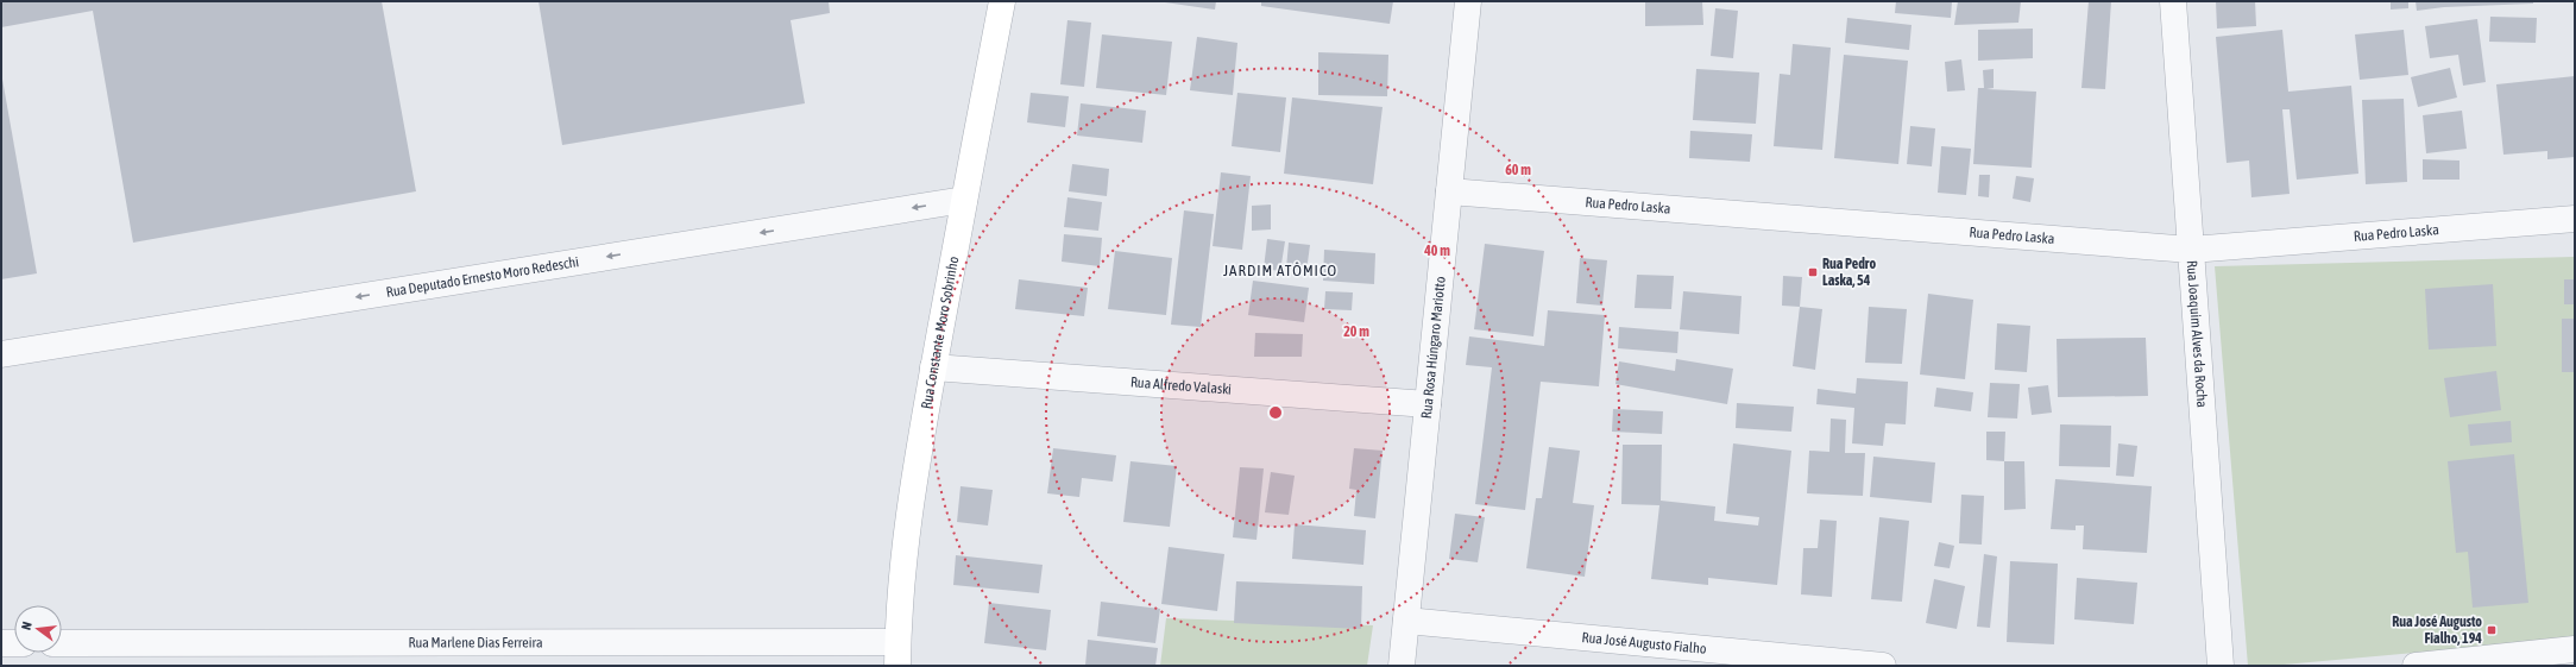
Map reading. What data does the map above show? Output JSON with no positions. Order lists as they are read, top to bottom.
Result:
{
  "streets": {
    "main road": ["Rua Constante Moro Sobrinho"],
    "street": [
      "Rua Pedro Laska",
      "Rua Deputado Ernesto Moro Redeschi",
      "Rua Joaquim Alves da Rocha",
      "Rua Rosa Húngaro Mariotto",
      "Rua Alfredo Valaski",
      "Rua Marlene Dias Ferreira",
      "Rua José Augusto Fialho"
    ]
  },
  "crossings": [
    ["Rua Pedro Laska", "Rua Joaquim Alves da Rocha"],
    ["Rua Pedro Laska", "Rua Rosa Húngaro Mariotto"],
    ["Rua Deputado Ernesto Moro Redeschi", "Rua Constante Moro Sobrinho"],
    ["Rua Constante Moro Sobrinho", "Rua Alfredo Valaski"],
    ["Rua Constante Moro Sobrinho", "Rua Marlene Dias Ferreira"],
    ["Rua Rosa Húngaro Mariotto", "Rua Alfredo Valaski"],
    ["Rua Rosa Húngaro Mariotto", "Rua José Augusto Fialho"]
  ],
  "one_way": ["Rua Deputado Ernesto Moro Redeschi"],
  "districts": ["JARDIM ATÔMICO"],
  "places": {
    "transit": ["Rua Pedro Laska, 54", "Rua José Augusto Fialho, 194"]
  },
  "north": "left",
  "rings": ["60 m", "40 m", "20 m"]
}
